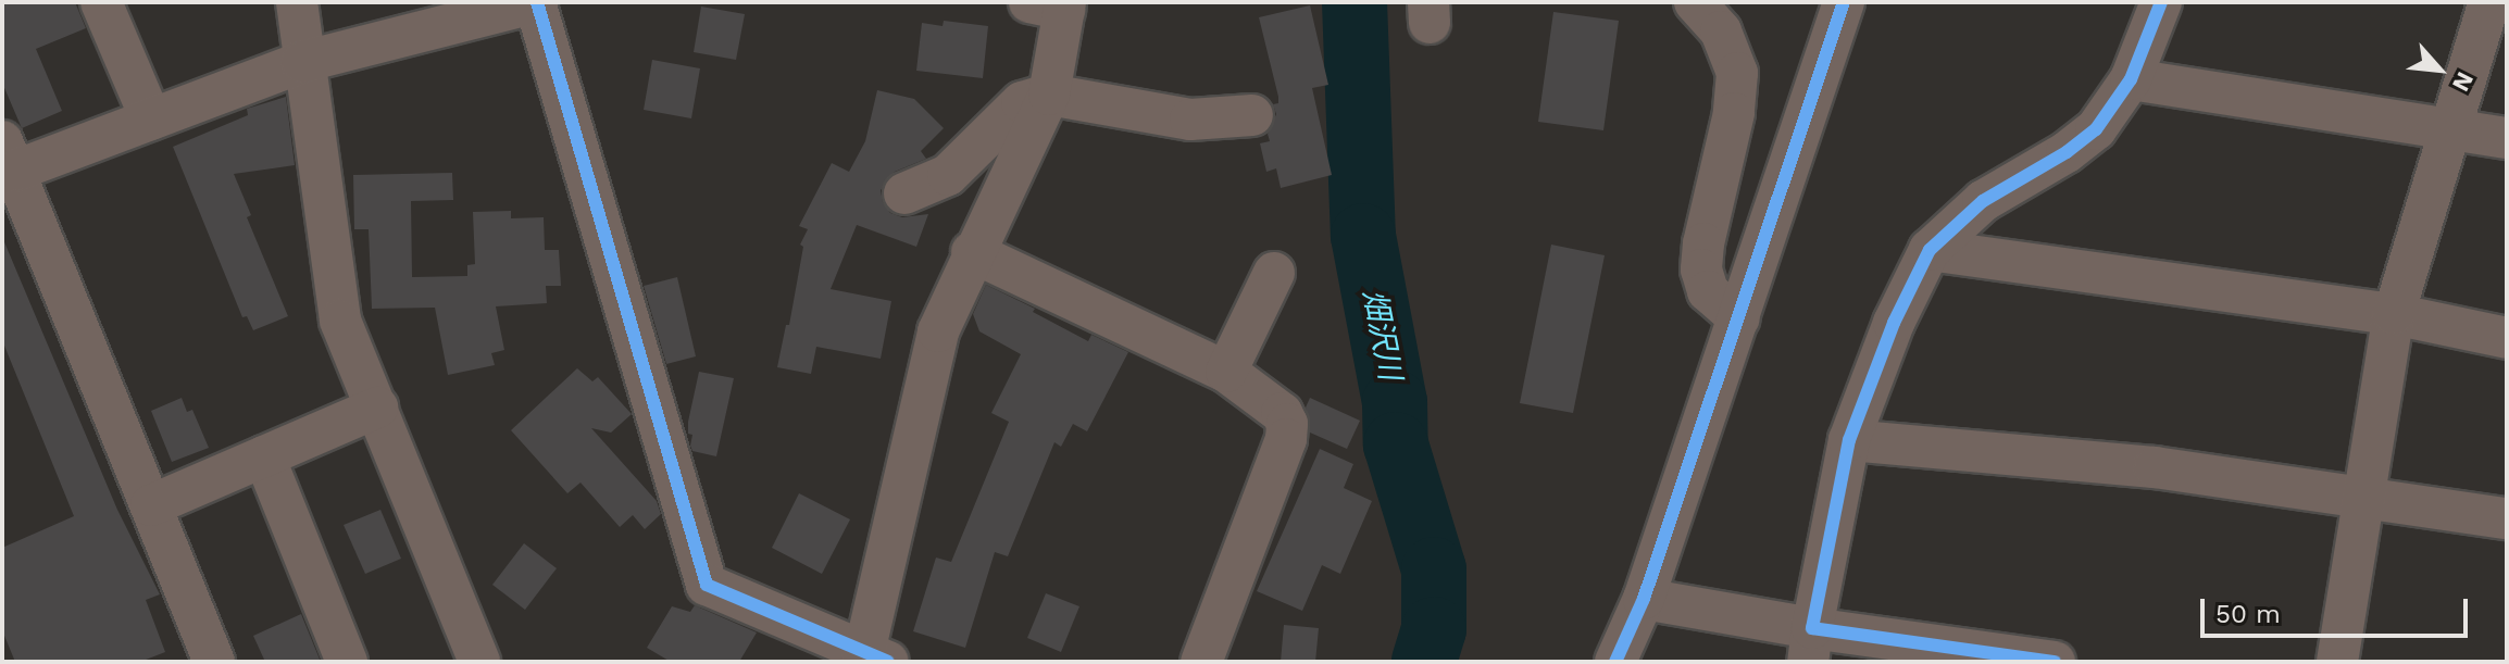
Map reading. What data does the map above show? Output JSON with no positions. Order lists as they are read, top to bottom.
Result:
{
  "water": ["畑沢川"],
  "scale_bar": "50 m",
  "north": "bottom right"
}
